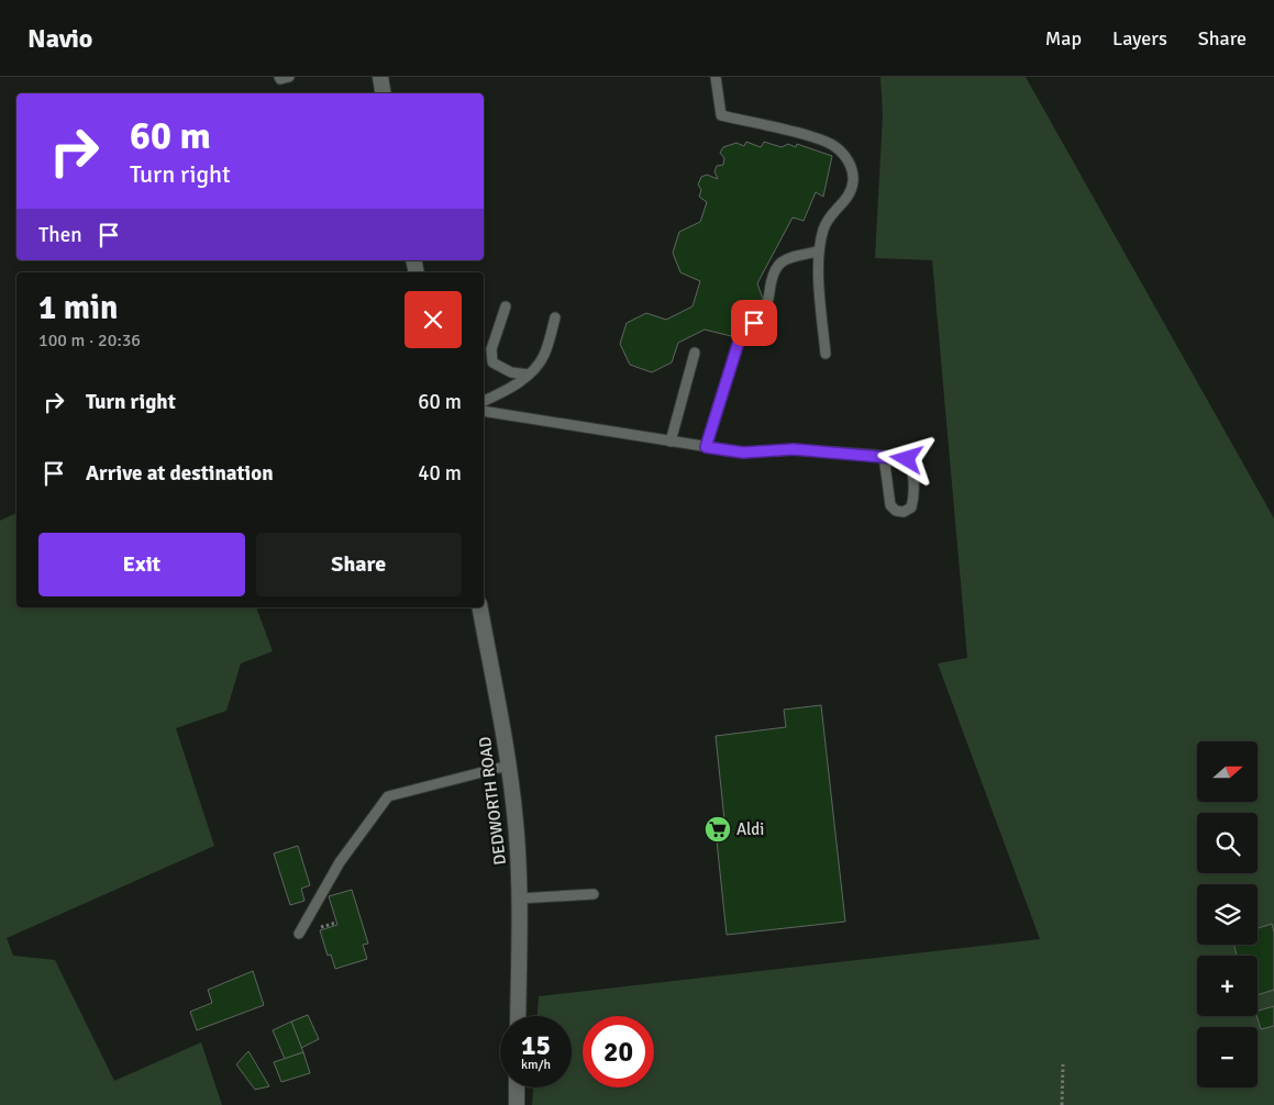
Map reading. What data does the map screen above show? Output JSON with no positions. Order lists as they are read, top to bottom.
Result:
{
  "streets": {
    "main road": ["DEDWORTH ROAD"]
  },
  "places": {
    "supermarket": ["Aldi"]
  },
  "north": "right",
  "page": {
    "header": "Navio",
    "nav": ["Map", "Layers", "Share"],
    "turn": ["60 m", "Turn right"],
    "then": "Then",
    "heading": ["1 min", "100 m · 20:36"],
    "list": [
      {
        "name": "Turn right",
        "value": "60 m"
      },
      {
        "name": "Arrive at destination",
        "value": "40 m"
      }
    ],
    "buttons": ["Exit", "Share"],
    "map_buttons": ["+", "−"],
    "speed": "15 km/h",
    "limit": "20"
  }
}
